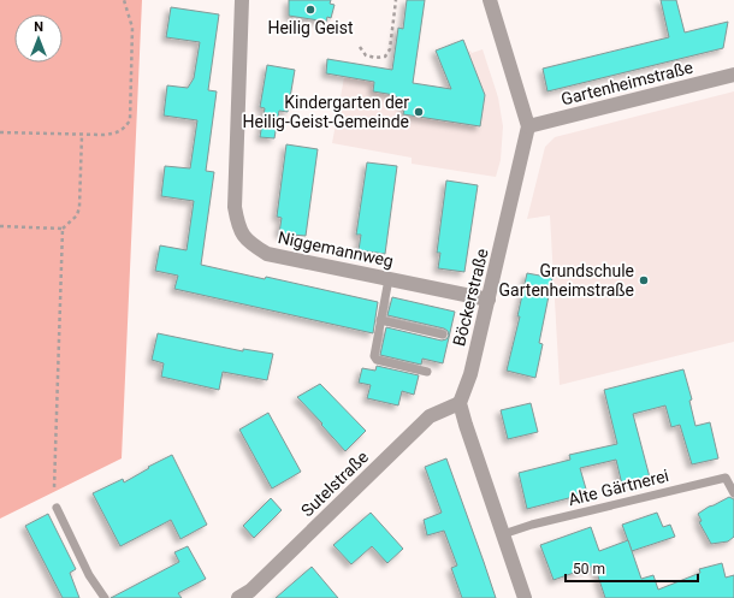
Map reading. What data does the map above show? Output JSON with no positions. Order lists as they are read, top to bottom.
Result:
{
  "streets": {
    "street": [
      "Gartenheimstraße",
      "Niggemannweg",
      "Böckerstraße",
      "Sutelstraße"
    ],
    "lane": ["Alte Gärtnerei"]
  },
  "crossings": [
    ["Gartenheimstraße", "Böckerstraße"],
    ["Niggemannweg", "Böckerstraße"],
    ["Böckerstraße", "Sutelstraße"]
  ],
  "places": ["Heilig Geist", "Kindergarten der Heilig-Geist-Gemeinde", "Grundschule Gartenheimstraße"],
  "scale_bar": "50 m",
  "north": "top"
}
